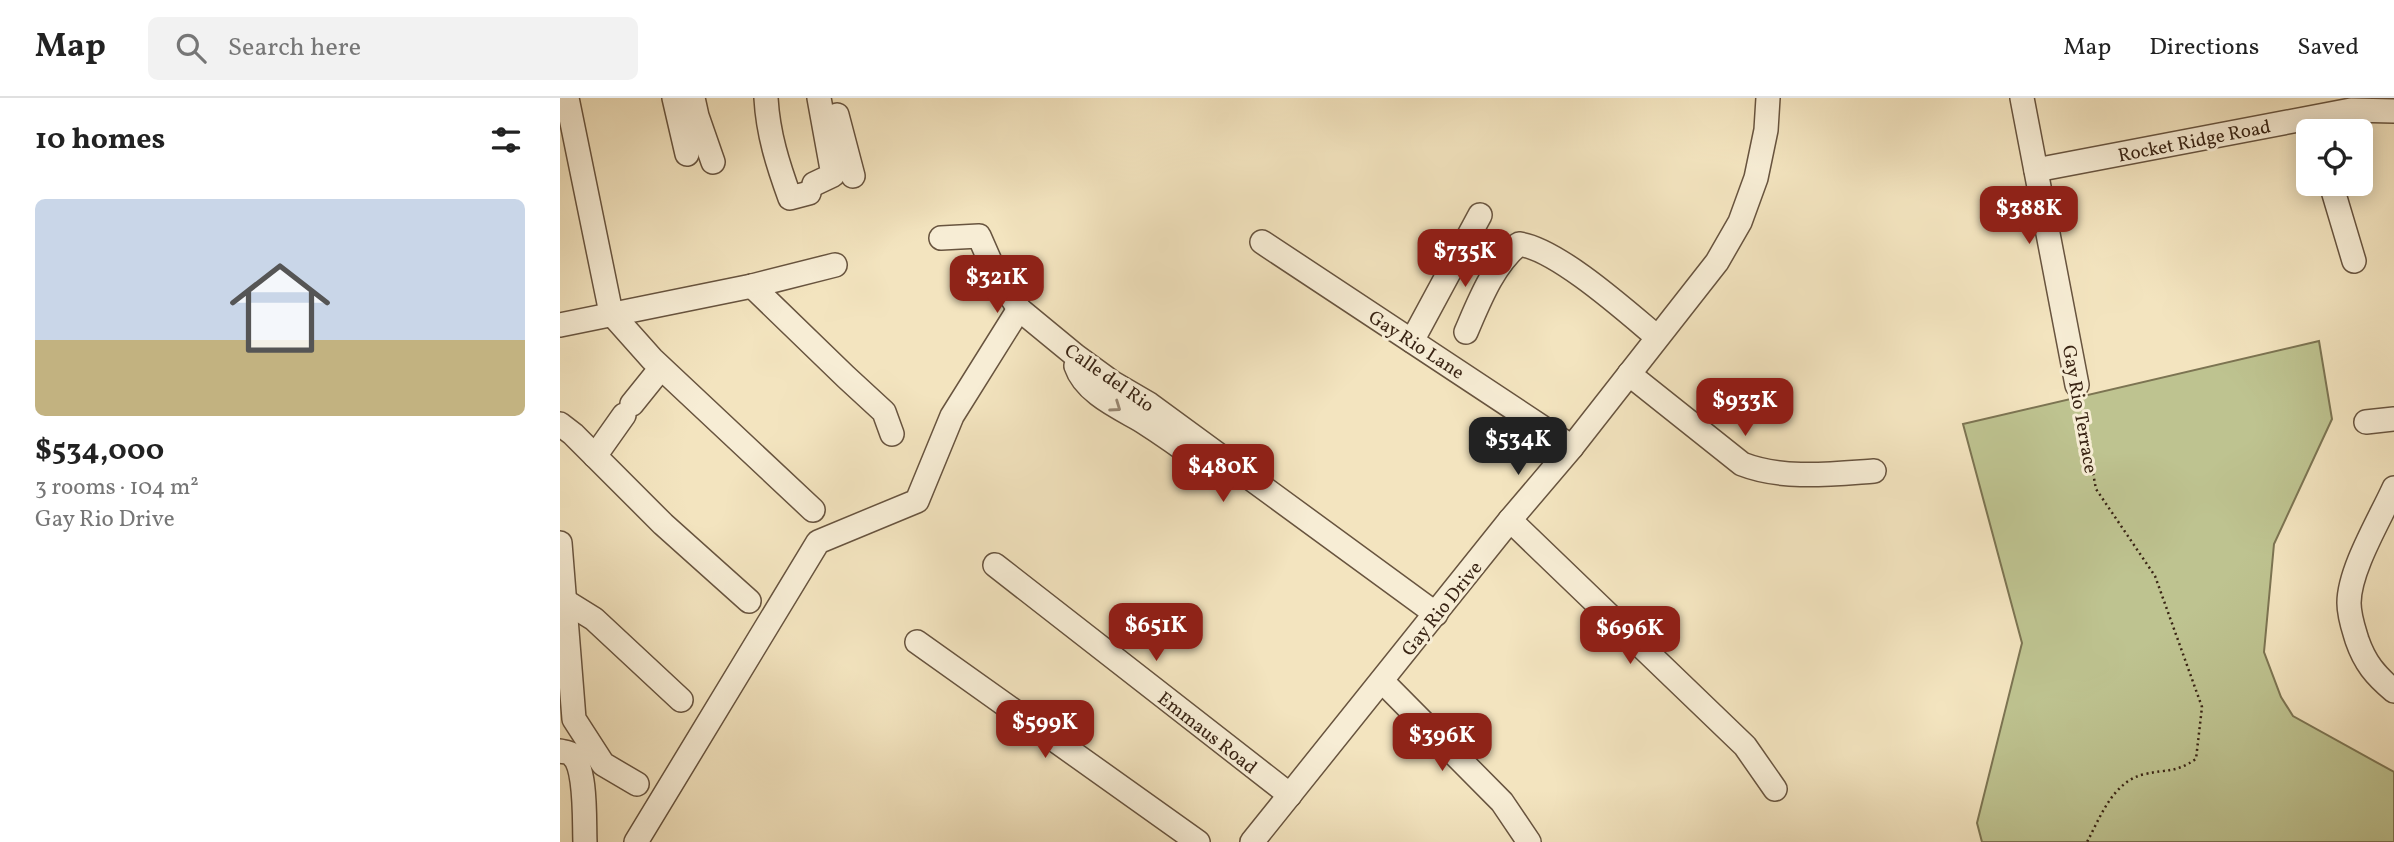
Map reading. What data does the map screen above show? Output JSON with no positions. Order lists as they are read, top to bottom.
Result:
{
  "streets": {
    "street": [
      "Rocket Ridge Road",
      "Gay Rio Lane",
      "Calle del Rio",
      "Gay Rio Terrace",
      "Gay Rio Drive",
      "Emmaus Road"
    ]
  },
  "crossings": [
    ["Rocket Ridge Road", "Gay Rio Terrace"],
    ["Gay Rio Lane", "Gay Rio Drive"],
    ["Calle del Rio", "Gay Rio Drive"],
    ["Gay Rio Drive", "Emmaus Road"]
  ],
  "page": {
    "header": "Map",
    "search": "Search here",
    "nav": ["Map", "Directions", "Saved"],
    "heading": "10 homes",
    "list": [
      {
        "name": "$534,000",
        "note": "3 rooms · 104 m² · Gay Rio Drive"
      }
    ],
    "price": [
      "$388K",
      "$735K",
      "$321K",
      "$933K",
      "$534K",
      "$480K",
      "$651K",
      "$696K",
      "$599K",
      "$396K"
    ]
  }
}
